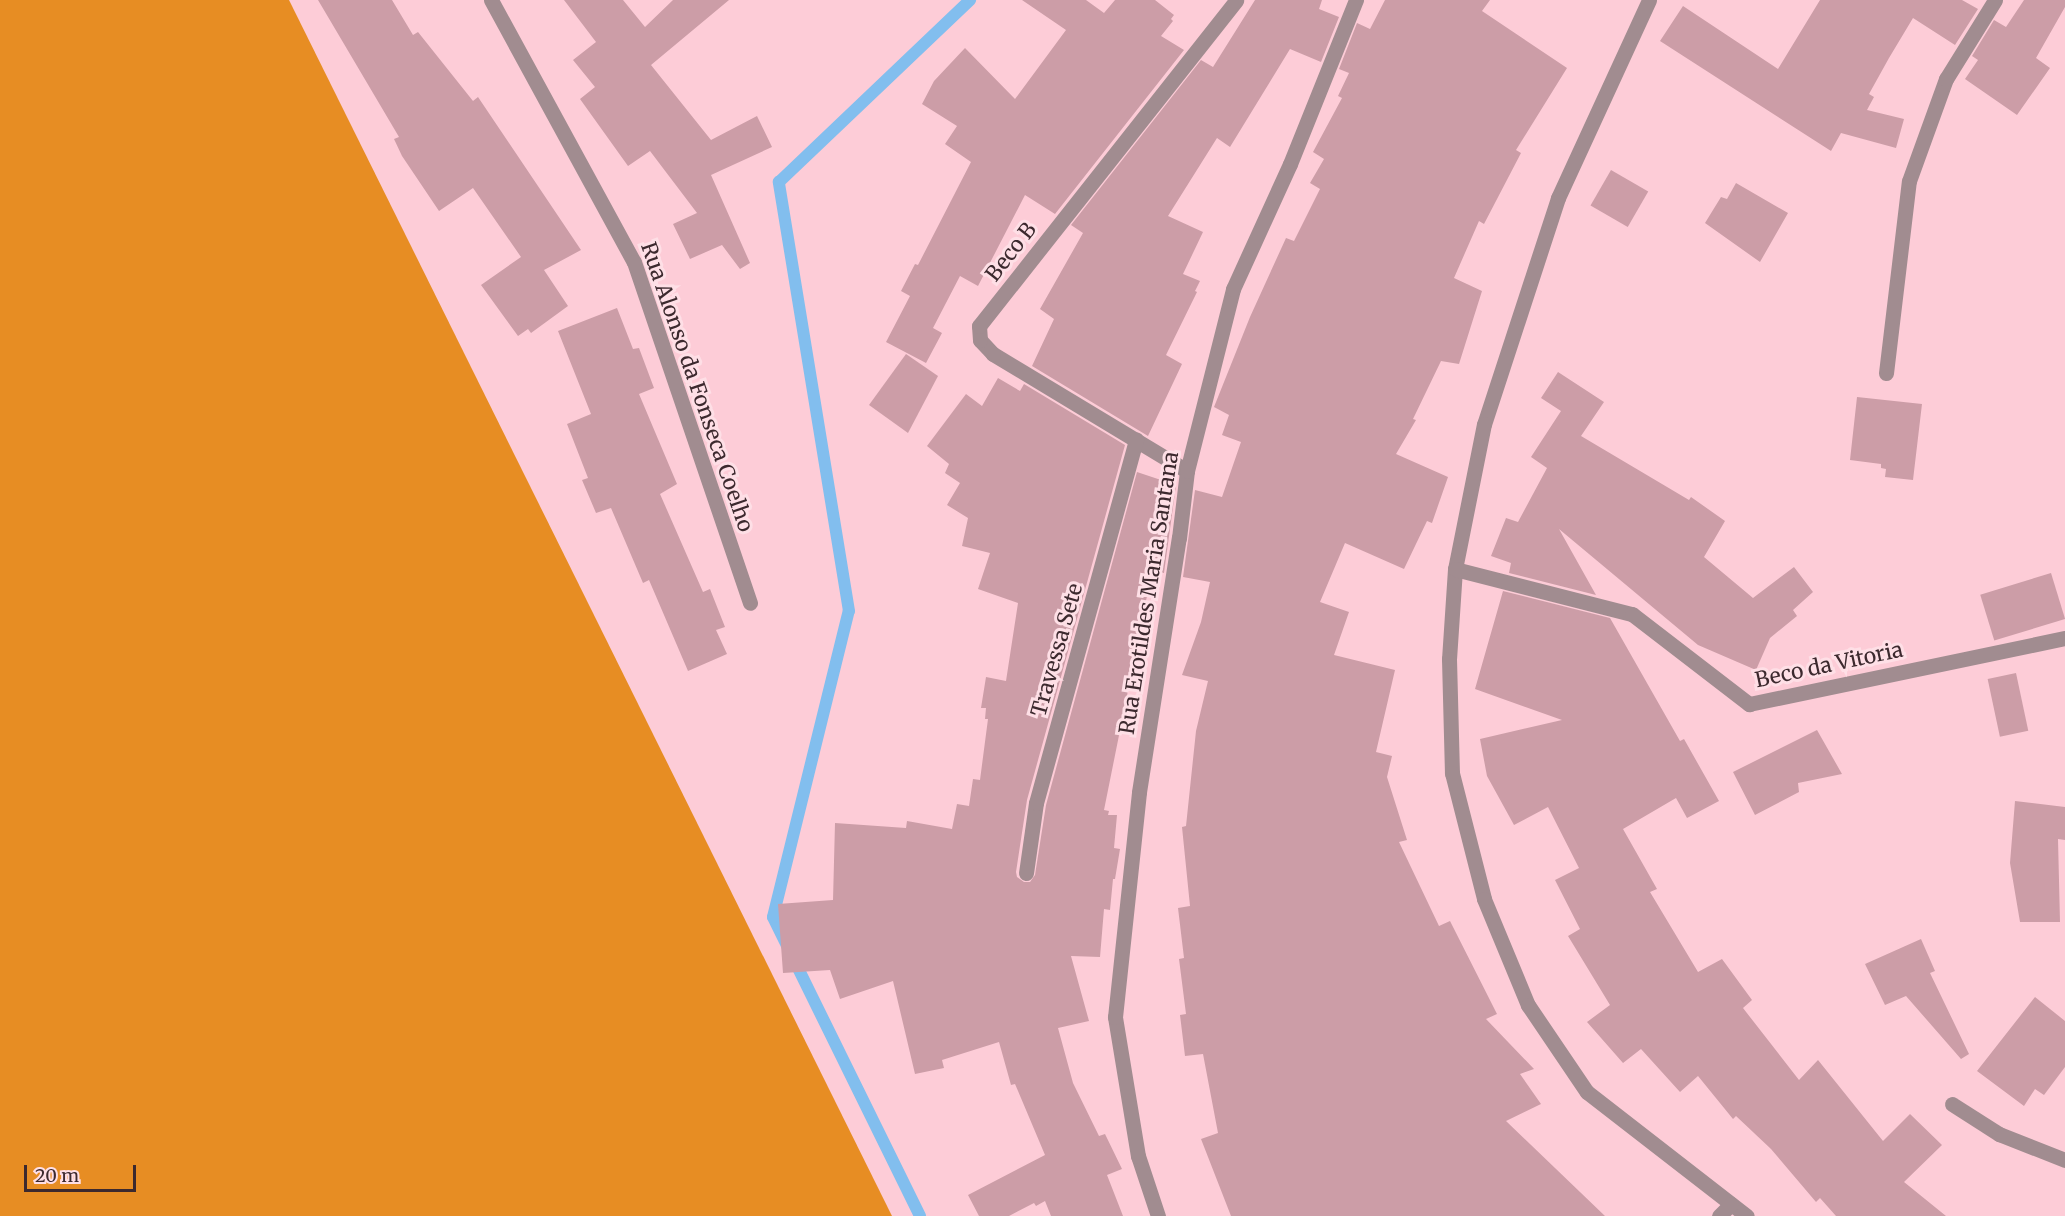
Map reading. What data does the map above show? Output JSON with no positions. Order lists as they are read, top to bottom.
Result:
{
  "streets": {
    "street": [
      "Beco B",
      "Rua Alonso da Fonseca Coelho",
      "Rua Erotildes Maria Santana",
      "Travessa Sete",
      "Beco da Vitoria"
    ]
  },
  "crossings": [
    ["Beco B", "Rua Erotildes Maria Santana"],
    ["Beco B", "Travessa Sete"]
  ],
  "scale_bar": "20 m"
}
